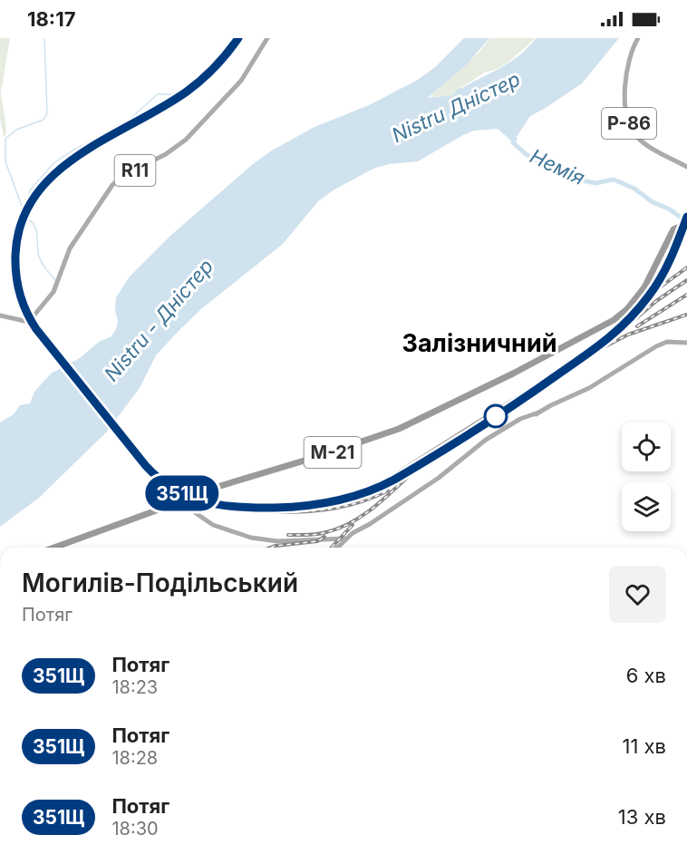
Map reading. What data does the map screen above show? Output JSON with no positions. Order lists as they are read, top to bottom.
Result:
{
  "streets": {
    "highway": ["М-21"],
    "main road": ["Р-86", "R11"]
  },
  "districts": ["Залізничний"],
  "water": ["Nistru Дністер", "Немія", "Nistru - Дністер"],
  "page": {
    "status": "18:17",
    "on_map": "351Щ",
    "heading": ["Могилів-Подільський", "Потяг"],
    "list": [
      {
        "mark": "351Щ",
        "name": "Потяг",
        "note": "18:23",
        "value": "6 хв"
      },
      {
        "mark": "351Щ",
        "name": "Потяг",
        "note": "18:28",
        "value": "11 хв"
      },
      {
        "mark": "351Щ",
        "name": "Потяг",
        "note": "18:30",
        "value": "13 хв"
      }
    ]
  }
}
